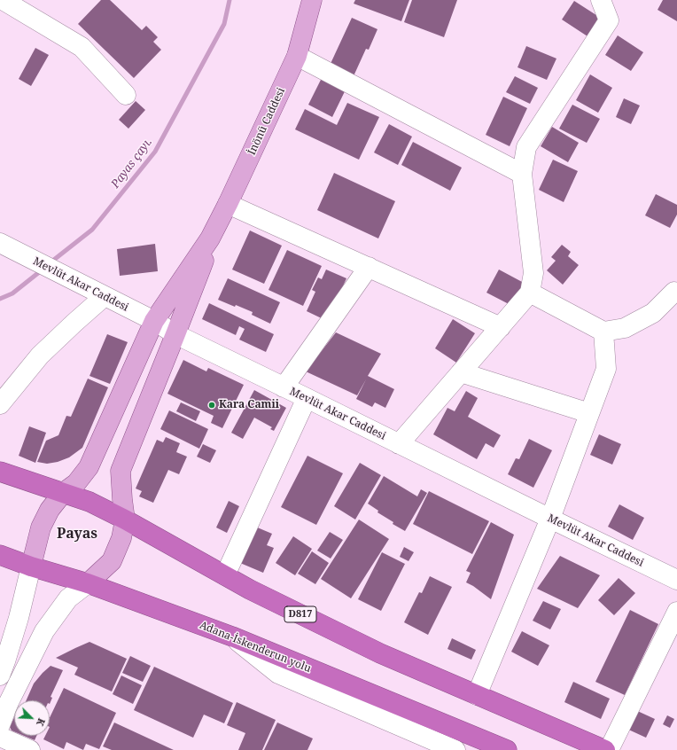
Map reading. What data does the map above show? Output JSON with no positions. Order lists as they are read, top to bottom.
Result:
{
  "streets": {
    "highway": ["D817", "Adana-İskenderun yolu"],
    "main road": ["İnönü Caddesi"],
    "street": ["Mevlüt Akar Caddesi"]
  },
  "crossings": [
    ["D817", "Adana-İskenderun yolu"]
  ],
  "districts": ["Payas"],
  "water": ["Payas çayı."],
  "places": ["Kara Camii"],
  "north": "bottom right"
}
